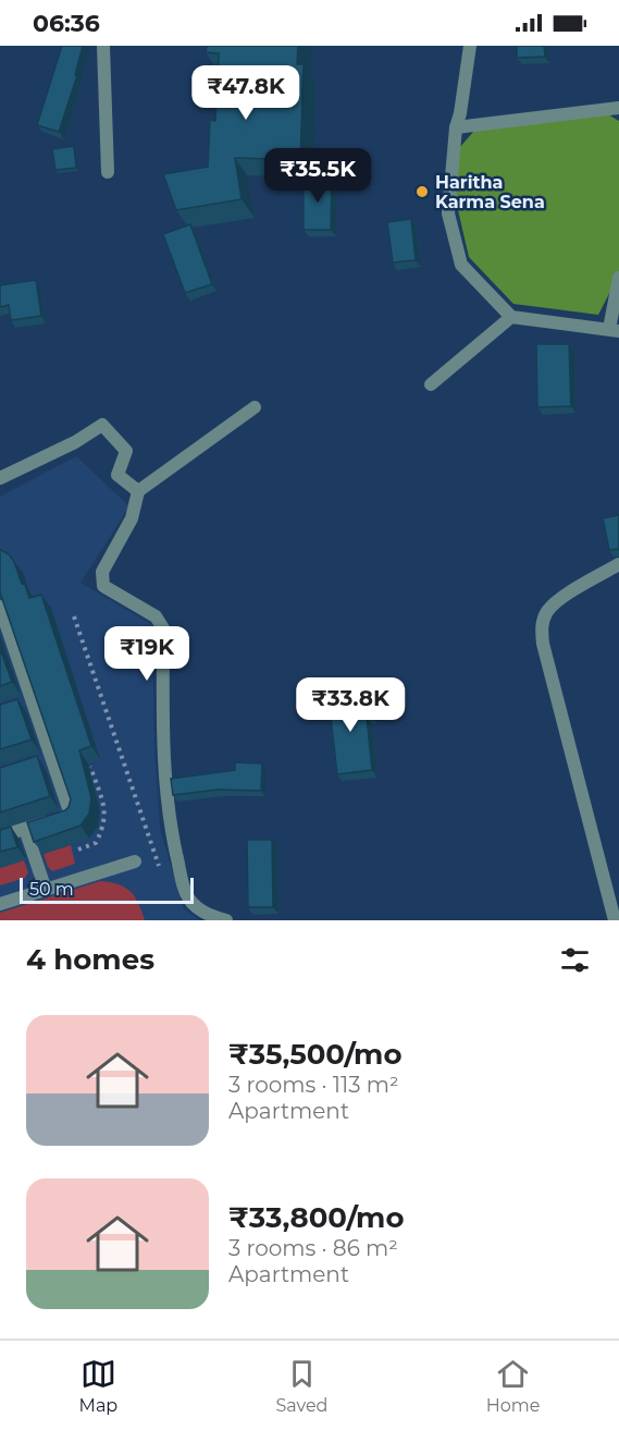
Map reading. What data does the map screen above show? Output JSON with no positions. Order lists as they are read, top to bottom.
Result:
{
  "places": ["Haritha Karma Sena"],
  "scale_bar": "50 m",
  "page": {
    "status": "06:36",
    "price": [
      "₹47.8K",
      "₹35.5K",
      "₹19K",
      "₹33.8K"
    ],
    "scale": "50 m",
    "heading": "4 homes",
    "list": [
      {
        "name": "₹35,500/mo",
        "note": "3 rooms · 113 m² · Apartment"
      },
      {
        "name": "₹33,800/mo",
        "note": "3 rooms · 86 m² · Apartment"
      }
    ],
    "tabs": ["Map", "Saved", "Home"]
  }
}
